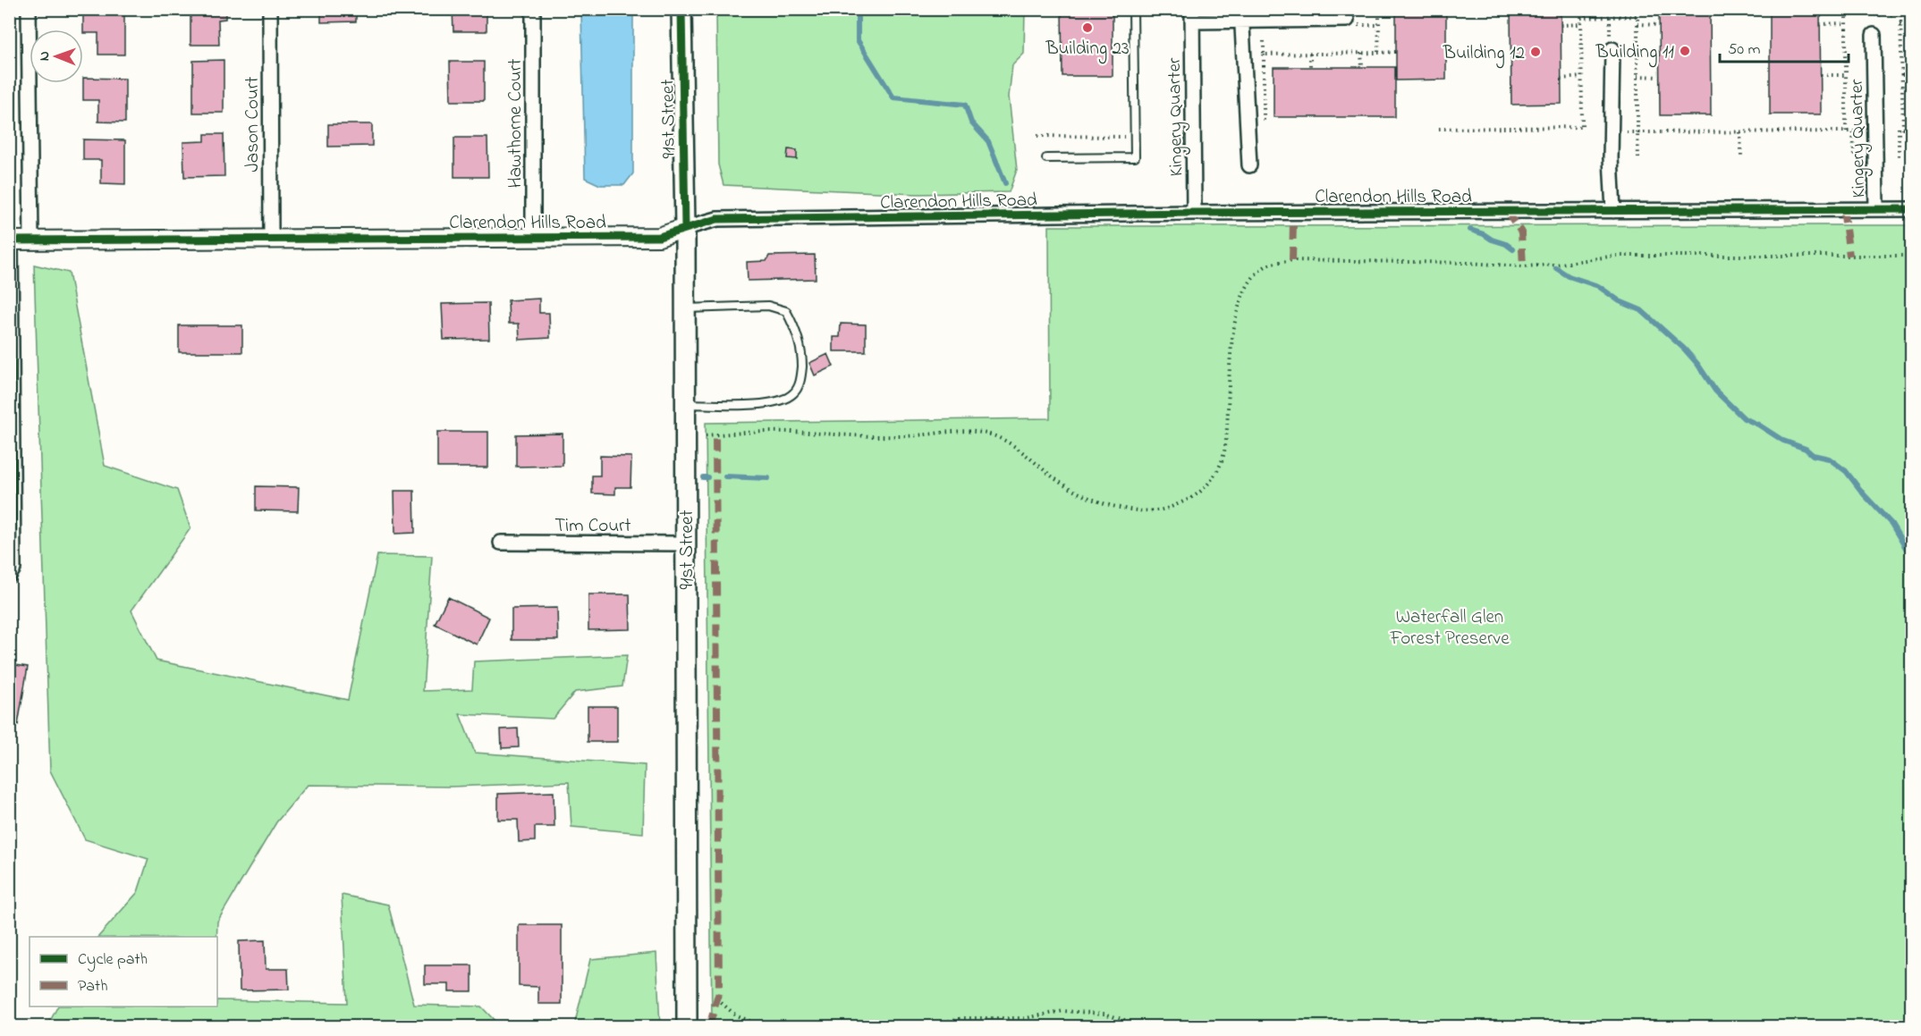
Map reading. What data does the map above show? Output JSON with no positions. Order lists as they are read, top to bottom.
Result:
{
  "streets": {
    "main road": ["91st Street"],
    "street": [
      "Kingery Quarter",
      "Hawthorne Court",
      "Jason Court",
      "Clarendon Hills Road",
      "Tim Court"
    ]
  },
  "crossings": [
    ["Kingery Quarter", "Clarendon Hills Road"],
    ["91st Street", "Clarendon Hills Road"],
    ["91st Street", "Tim Court"],
    ["Hawthorne Court", "Clarendon Hills Road"],
    ["Jason Court", "Clarendon Hills Road"]
  ],
  "parks": ["Waterfall Glen Forest Preserve"],
  "places": ["Building 23", "Building 11", "Building 12"],
  "legend": ["Cycle path", "Path"],
  "scale_bar": "50 m",
  "north": "left"
}
